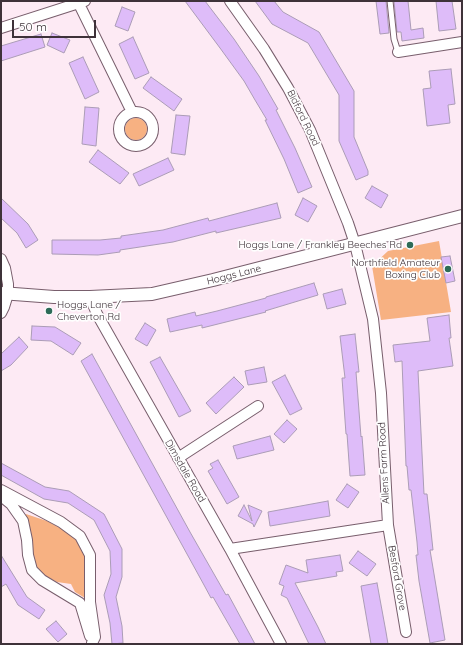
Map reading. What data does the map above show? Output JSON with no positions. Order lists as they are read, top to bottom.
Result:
{
  "streets": {
    "street": [
      "Bidford Road",
      "Hoggs Lane",
      "Allens Farm Road",
      "Dimsdale Road",
      "Besford Grove"
    ]
  },
  "crossings": [
    ["Bidford Road", "Hoggs Lane"],
    ["Bidford Road", "Allens Farm Road"],
    ["Hoggs Lane", "Allens Farm Road"],
    ["Hoggs Lane", "Dimsdale Road"],
    ["Allens Farm Road", "Besford Grove"]
  ],
  "places": ["Hoggs Lane / Frankley Beeches Rd", "Northfield Amateur Boxing Club", "Hoggs Lane / Cheverton Rd"],
  "scale_bar": "50 m"
}
